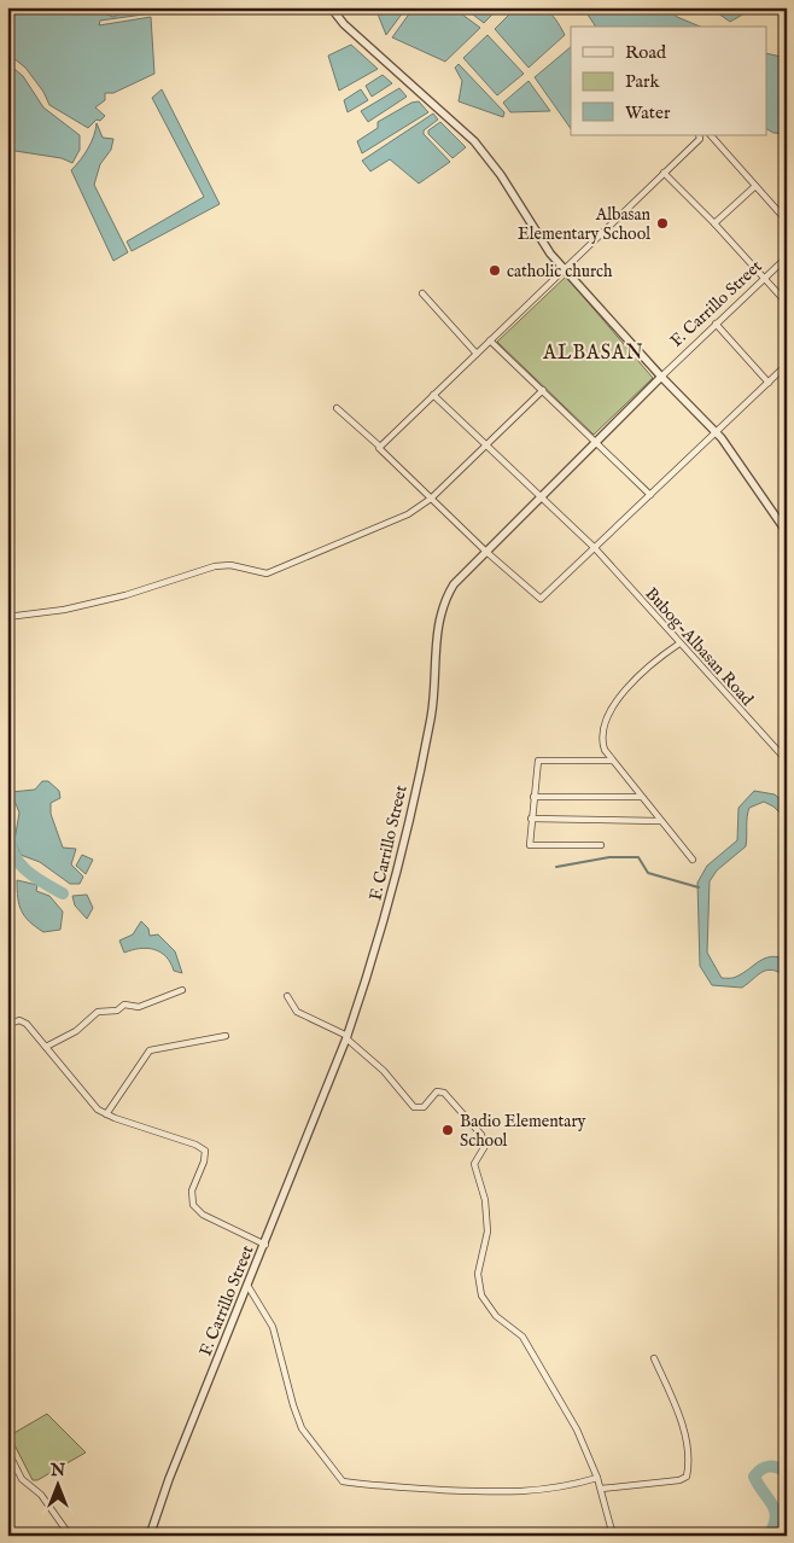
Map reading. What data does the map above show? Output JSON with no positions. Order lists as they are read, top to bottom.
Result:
{
  "streets": {
    "street": ["F. Carrillo Street", "Bubog-Albasan Road"]
  },
  "crossings": [
    ["F. Carrillo Street", "Bubog-Albasan Road"]
  ],
  "districts": ["ALBASAN"],
  "places": ["Albasan Elementary School", "catholic church", "Badio Elementary School"],
  "legend": ["Road", "Park", "Water"],
  "north": "top"
}
